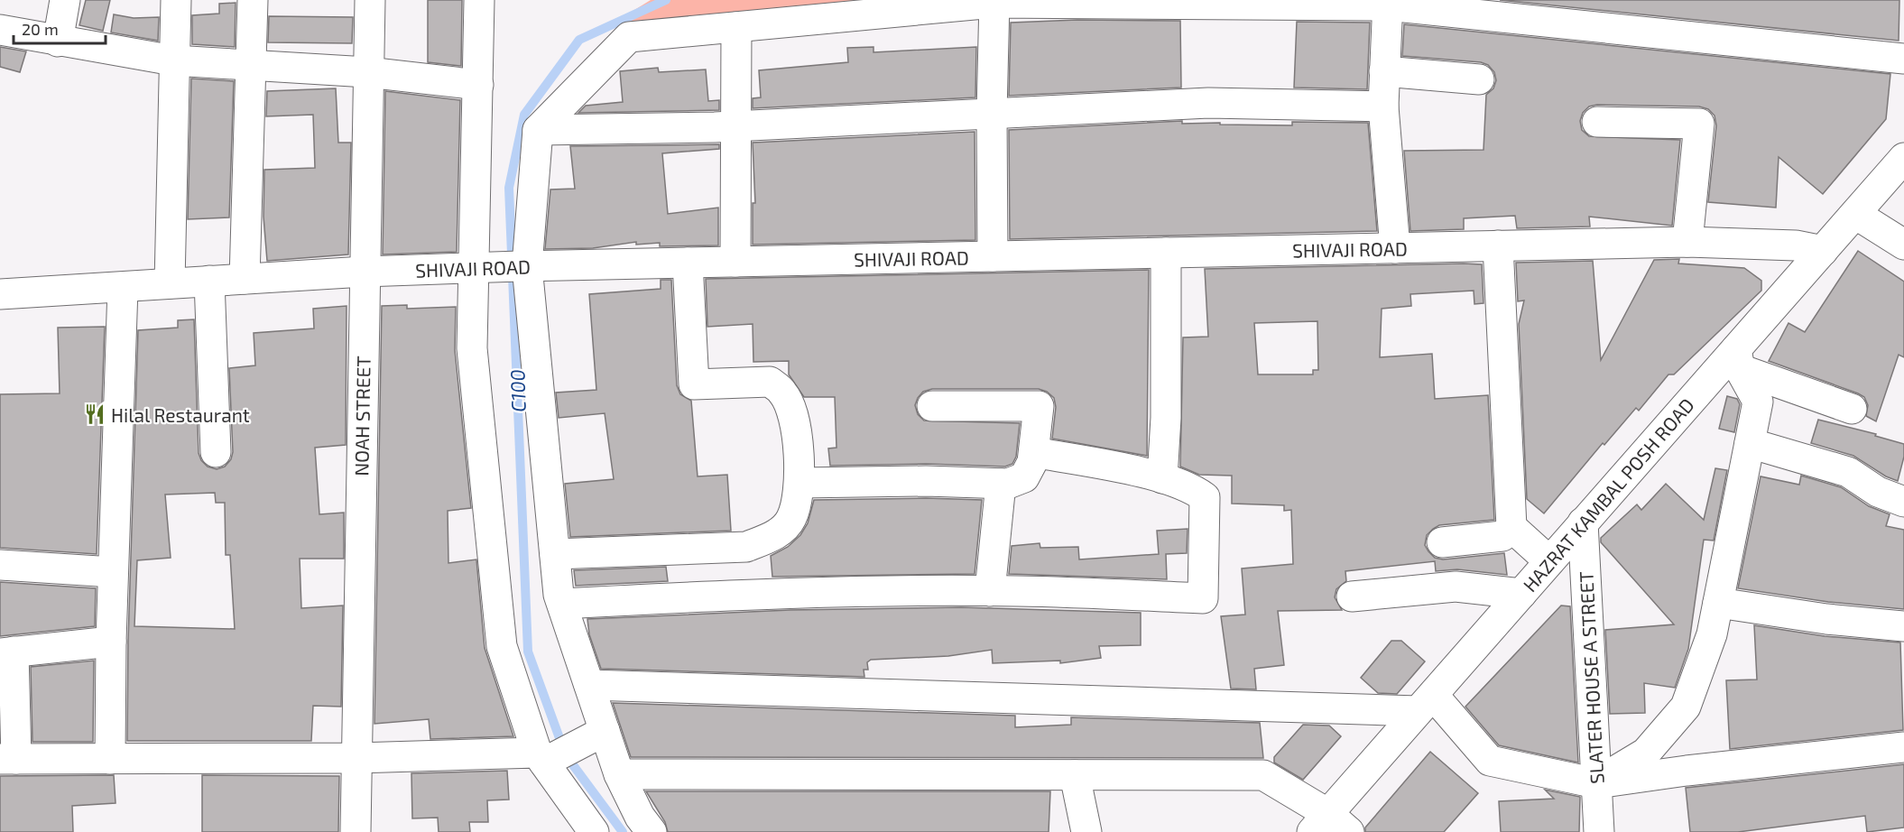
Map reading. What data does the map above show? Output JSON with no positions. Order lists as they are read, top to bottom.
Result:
{
  "streets": {
    "street": [
      "SHIVAJI ROAD",
      "NOAH STREET",
      "HAZRAT KAMBAL POSH ROAD",
      "SLATER HOUSE A STREET"
    ]
  },
  "crossings": [
    ["SHIVAJI ROAD", "NOAH STREET"],
    ["SHIVAJI ROAD", "HAZRAT KAMBAL POSH ROAD"],
    ["HAZRAT KAMBAL POSH ROAD", "SLATER HOUSE A STREET"]
  ],
  "water": ["C100"],
  "places": {
    "restaurant": ["Hilal Restaurant"]
  },
  "scale_bar": "20 m"
}
